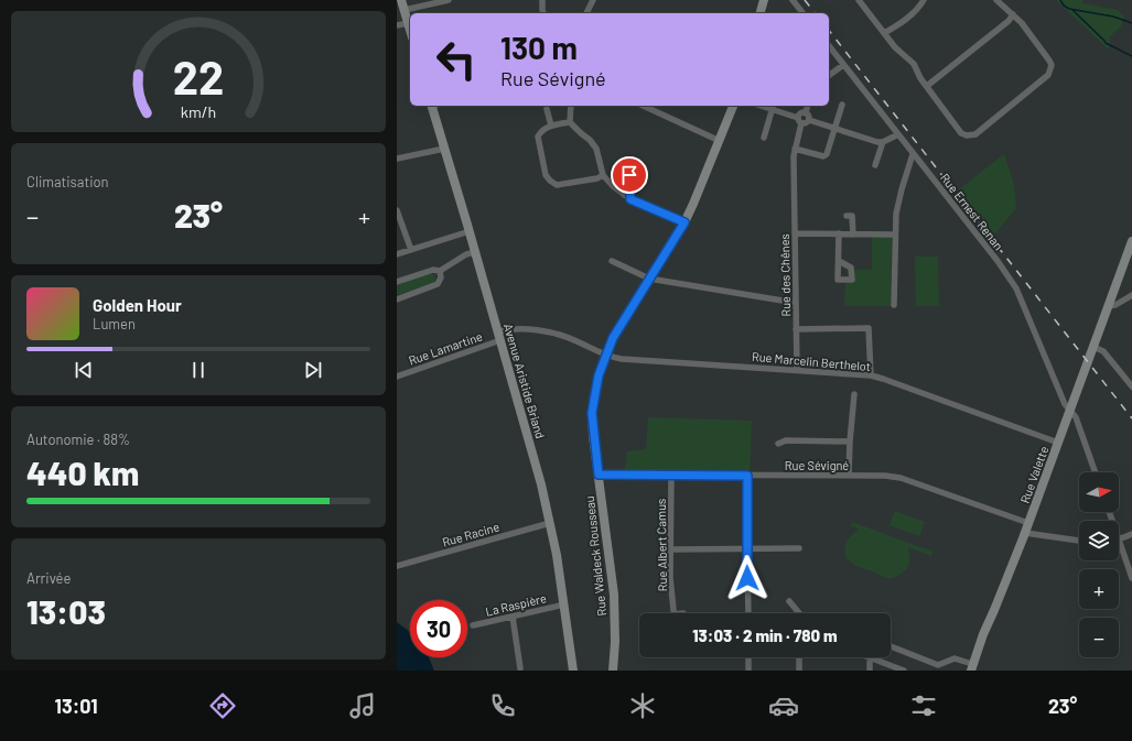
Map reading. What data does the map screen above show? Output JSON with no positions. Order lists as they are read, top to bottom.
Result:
{
  "streets": {
    "main road": ["Avenue Aristide Briand", "Rue Valette", "Rue Waldeck Rousseau"],
    "street": [
      "Rue Ernest Renan",
      "Rue des Chênes",
      "Rue Lamartine",
      "Rue Marcelin Berthelot",
      "Rue Sévigné",
      "Rue Racine",
      "Rue Albert Camus",
      "La Raspière"
    ]
  },
  "crossings": [
    ["Rue Ernest Renan", "Rue Valette"],
    ["Rue des Chênes", "Rue Marcelin Berthelot"],
    ["Rue Lamartine", "Rue Marcelin Berthelot"],
    ["Rue Lamartine", "Avenue Aristide Briand"],
    ["Rue Lamartine", "Rue Waldeck Rousseau"],
    ["Rue Marcelin Berthelot", "Rue Valette"],
    ["Rue Marcelin Berthelot", "Rue Waldeck Rousseau"],
    ["Avenue Aristide Briand", "Rue Racine"],
    ["Avenue Aristide Briand", "La Raspière"],
    ["Rue Sévigné", "Rue Valette"],
    ["Rue Sévigné", "Rue Albert Camus"],
    ["Rue Sévigné", "Rue Waldeck Rousseau"]
  ],
  "north": "right",
  "page": {
    "turn": ["130 m", "Rue Sévigné"],
    "tile": [
      "Climatisation",
      ["Autonomie · 88%", "440 km"],
      ["Arrivée", "13:03"]
    ],
    "heat": ["−", "23°", "+"],
    "song": ["Golden Hour", "Lumen"],
    "map_buttons": ["+", "−"],
    "limit": "30",
    "trip": "13:03 · 2 min · 780 m",
    "tabs": ["13:01", "23°"],
    "gauge": ["22", "km/h"]
  }
}
